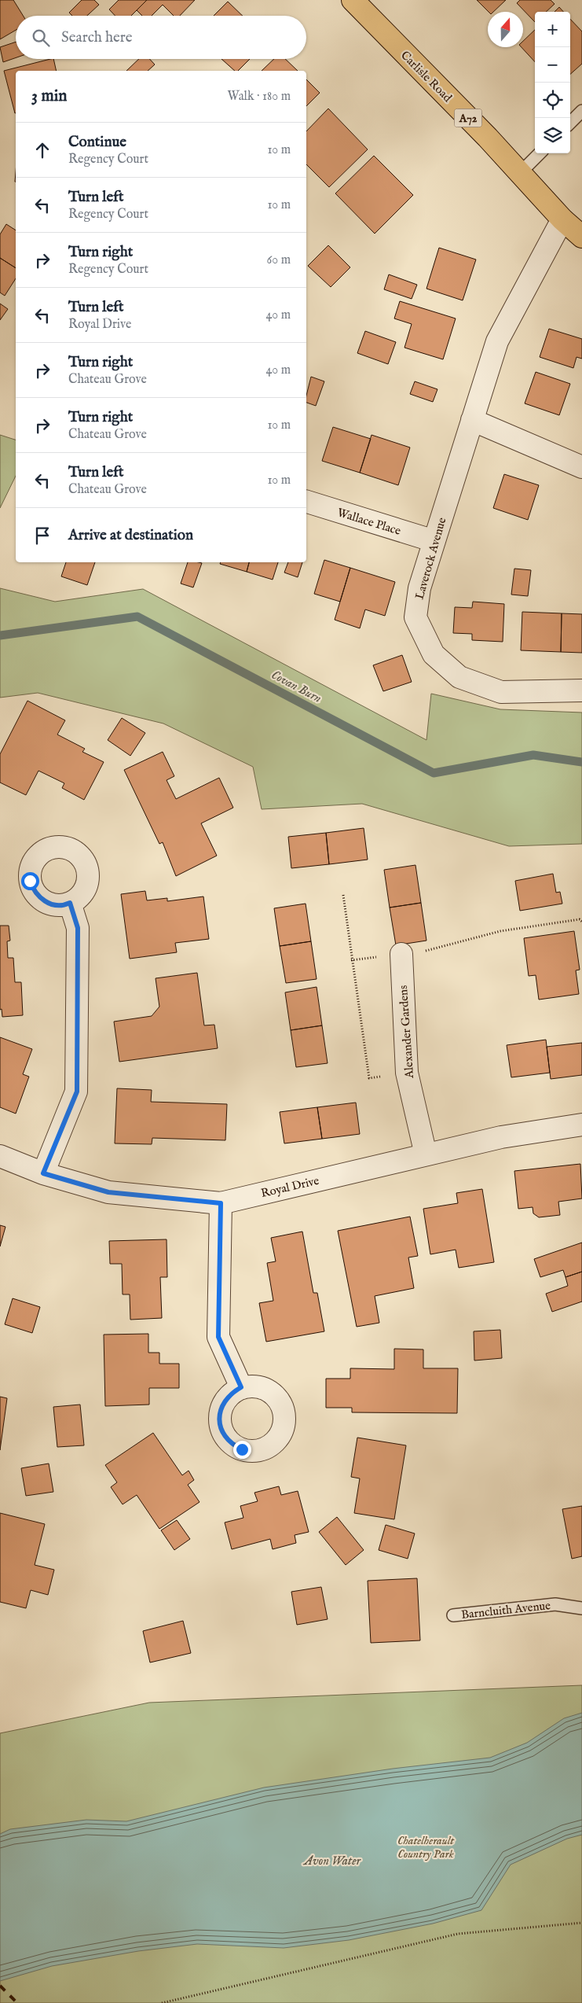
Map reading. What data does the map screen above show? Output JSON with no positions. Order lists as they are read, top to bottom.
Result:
{
  "streets": {
    "main road": ["Carlisle Road", "A72"],
    "street": [
      "Wallace Place",
      "Laverock Avenue",
      "Alexander Gardens",
      "Royal Drive"
    ],
    "lane": ["Barncluith Avenue"]
  },
  "crossings": [
    ["Carlisle Road", "Laverock Avenue"],
    ["Wallace Place", "Laverock Avenue"],
    ["Alexander Gardens", "Royal Drive"]
  ],
  "water": ["Covan Burn", "Avon Water"],
  "parks": ["Chatelherault Country Park"],
  "north": "top",
  "page": {
    "map_buttons": ["+", "−"],
    "search": "Search here",
    "heading": ["3 min", "Walk · 180 m"],
    "list": [
      ["Continue", "Regency Court", "10 m"],
      ["Turn left", "Regency Court", "10 m"],
      ["Turn right", "Regency Court", "60 m"],
      ["Turn left", "Royal Drive", "40 m"],
      ["Turn right", "Chateau Grove", "40 m"],
      ["Turn right", "Chateau Grove", "10 m"],
      ["Turn left", "Chateau Grove", "10 m"],
      "Arrive at destination"
    ]
  }
}
